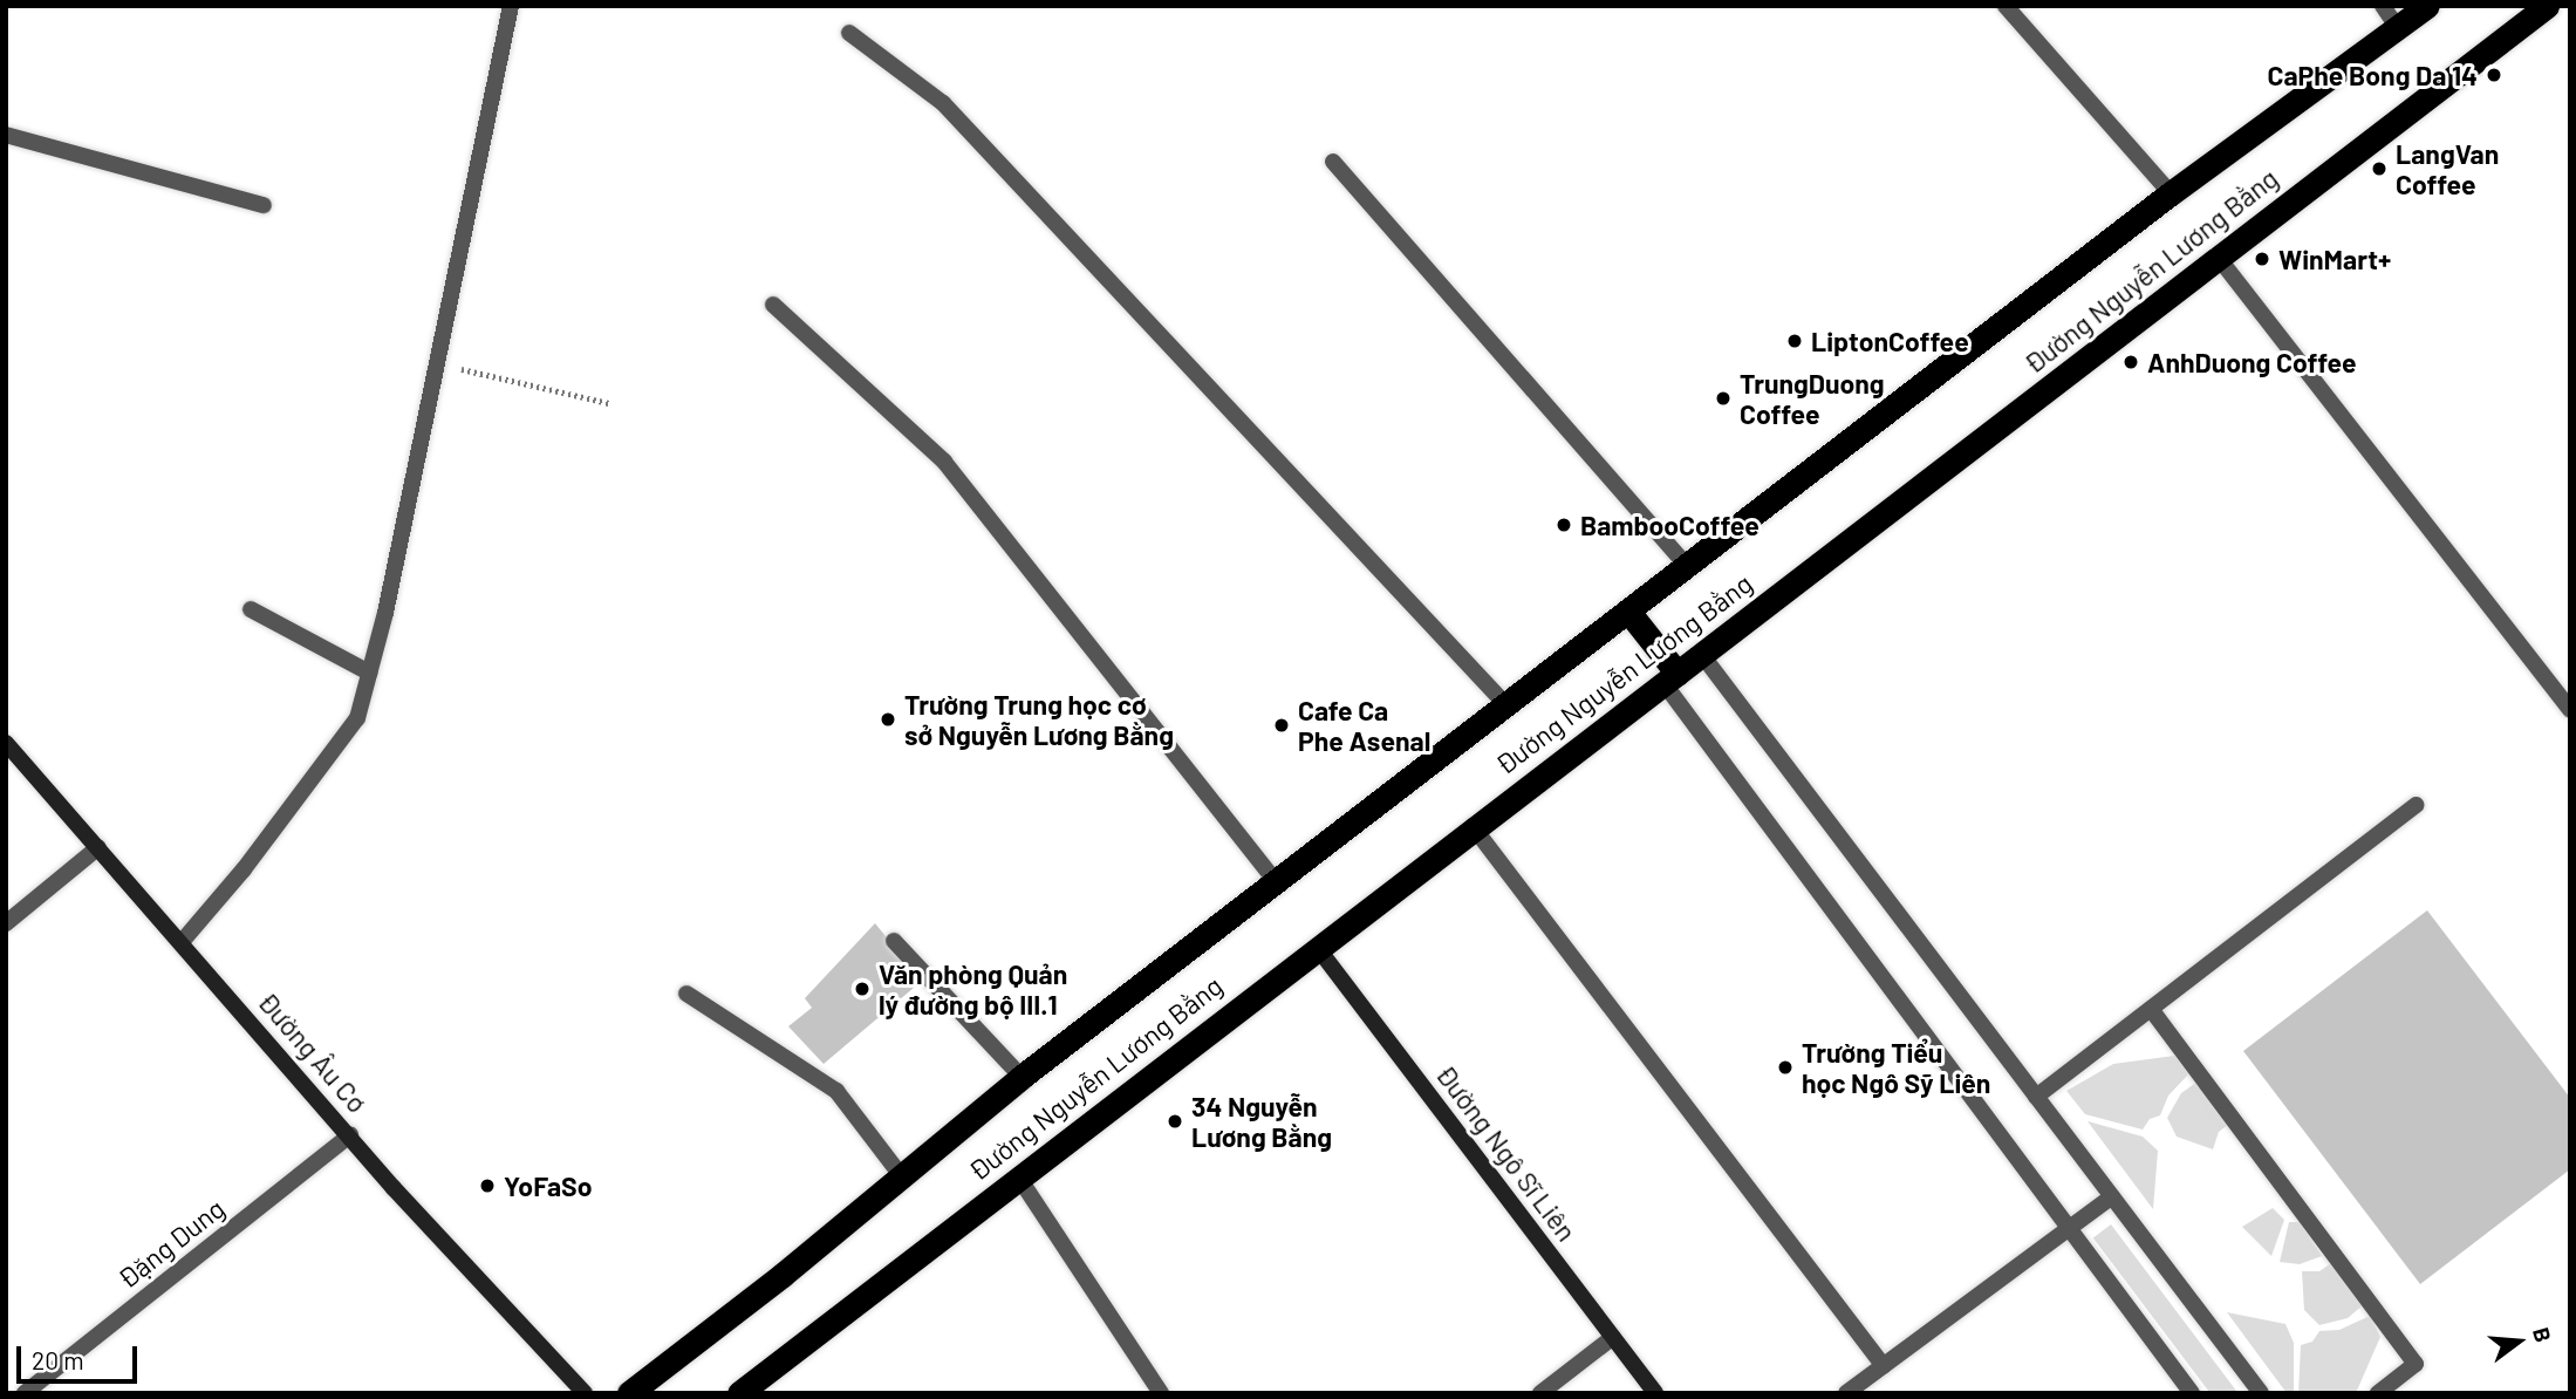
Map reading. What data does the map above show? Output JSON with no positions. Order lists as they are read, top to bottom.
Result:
{
  "streets": {
    "highway": ["Đường Nguyễn Lương Bằng"],
    "main road": ["Đường Âu Cơ", "Đường Ngô Sĩ Liên"],
    "street": ["Đặng Dung"]
  },
  "crossings": [
    ["Đường Nguyễn Lương Bằng", "Đường Ngô Sĩ Liên"],
    ["Đường Âu Cơ", "Đặng Dung"]
  ],
  "places": [
    "CaPhe Bong Da 14",
    "LangVan Coffee",
    "WinMart+",
    "LiptonCoffee",
    "AnhDuong Coffee",
    "TrungDuong Coffee",
    "BambooCoffee",
    "Trường Trung học cơ sở Nguyễn Lương Bằng",
    "Cafe Ca Phe Asenal",
    "Văn phòng Quản lý đường bộ III.1",
    "Trường Tiểu học Ngô Sỹ Liên",
    "34 Nguyễn Lương Bằng",
    "YoFaSo"
  ],
  "scale_bar": "20 m",
  "north": "right"
}
